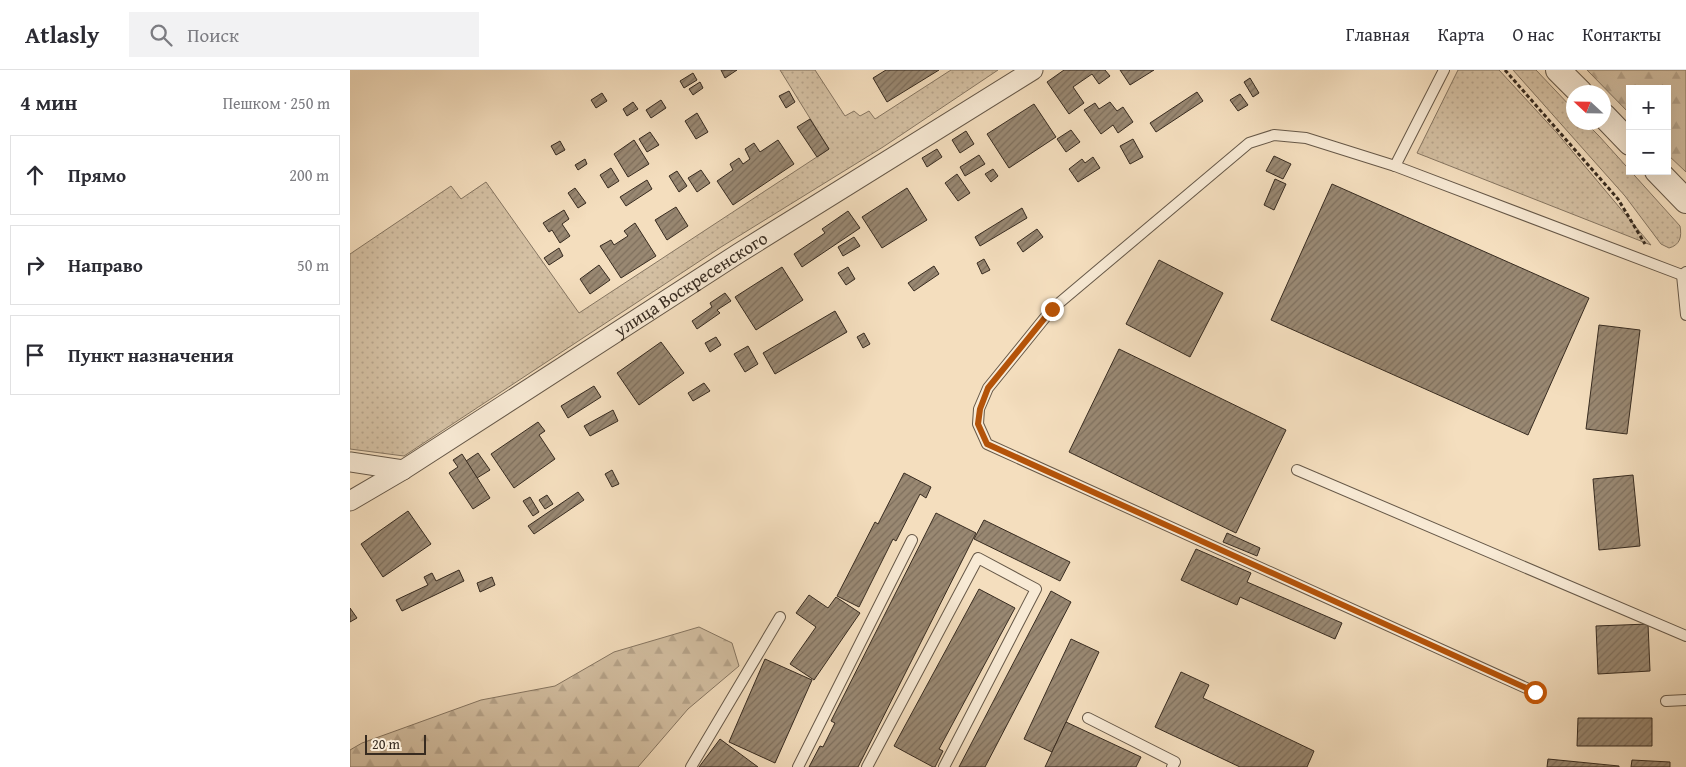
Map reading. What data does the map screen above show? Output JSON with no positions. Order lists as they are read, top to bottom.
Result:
{
  "streets": {
    "street": ["улица Воскресенского"]
  },
  "scale_bar": "20 m",
  "north": "left",
  "page": {
    "header": "Atlasly",
    "search": "Поиск",
    "nav": [
      "Главная",
      "Карта",
      "О нас",
      "Контакты"
    ],
    "heading": ["4 мин", "Пешком · 250 m"],
    "map_buttons": ["+", "−"],
    "list": [
      ["Прямо", "200 m"],
      ["Направо", "50 m"],
      "Пункт назначения"
    ],
    "scale": "20 m"
  }
}
